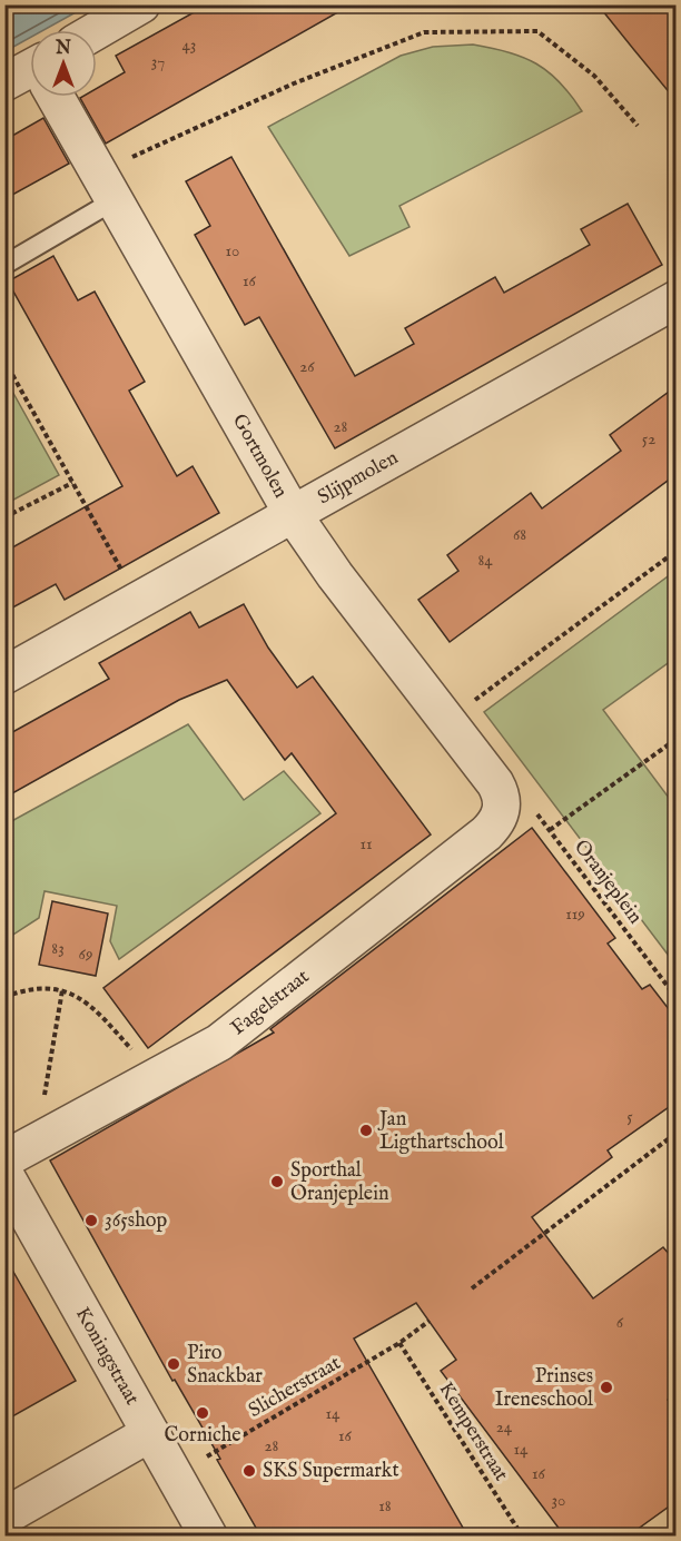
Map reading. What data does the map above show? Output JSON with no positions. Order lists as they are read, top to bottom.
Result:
{
  "streets": {
    "street": [
      "Gortmolen",
      "Slijpmolen",
      "Fagelstraat",
      "Koningstraat"
    ],
    "path": ["Oranjeplein", "Slicherstraat", "Kemperstraat"]
  },
  "crossings": [
    ["Gortmolen", "Slijpmolen"],
    ["Gortmolen", "Oranjeplein"],
    ["Gortmolen", "Fagelstraat"],
    ["Oranjeplein", "Fagelstraat"],
    ["Koningstraat", "Slicherstraat"],
    ["Slicherstraat", "Kemperstraat"]
  ],
  "places": [
    "Jan Ligthartschool",
    "Sporthal Oranjeplein",
    "365shop",
    "Piro Snackbar",
    "Prinses Ireneschool",
    "Corniche",
    "SKS Supermarkt"
  ],
  "house_numbers": [
    "43",
    "37",
    "10",
    "16",
    "26",
    "28",
    "52",
    "68",
    "84",
    "11",
    "119",
    "83",
    "69",
    "5",
    "6",
    "14",
    "24",
    "16",
    "28",
    "14",
    "16",
    "30",
    "18"
  ],
  "north": "top"
}
